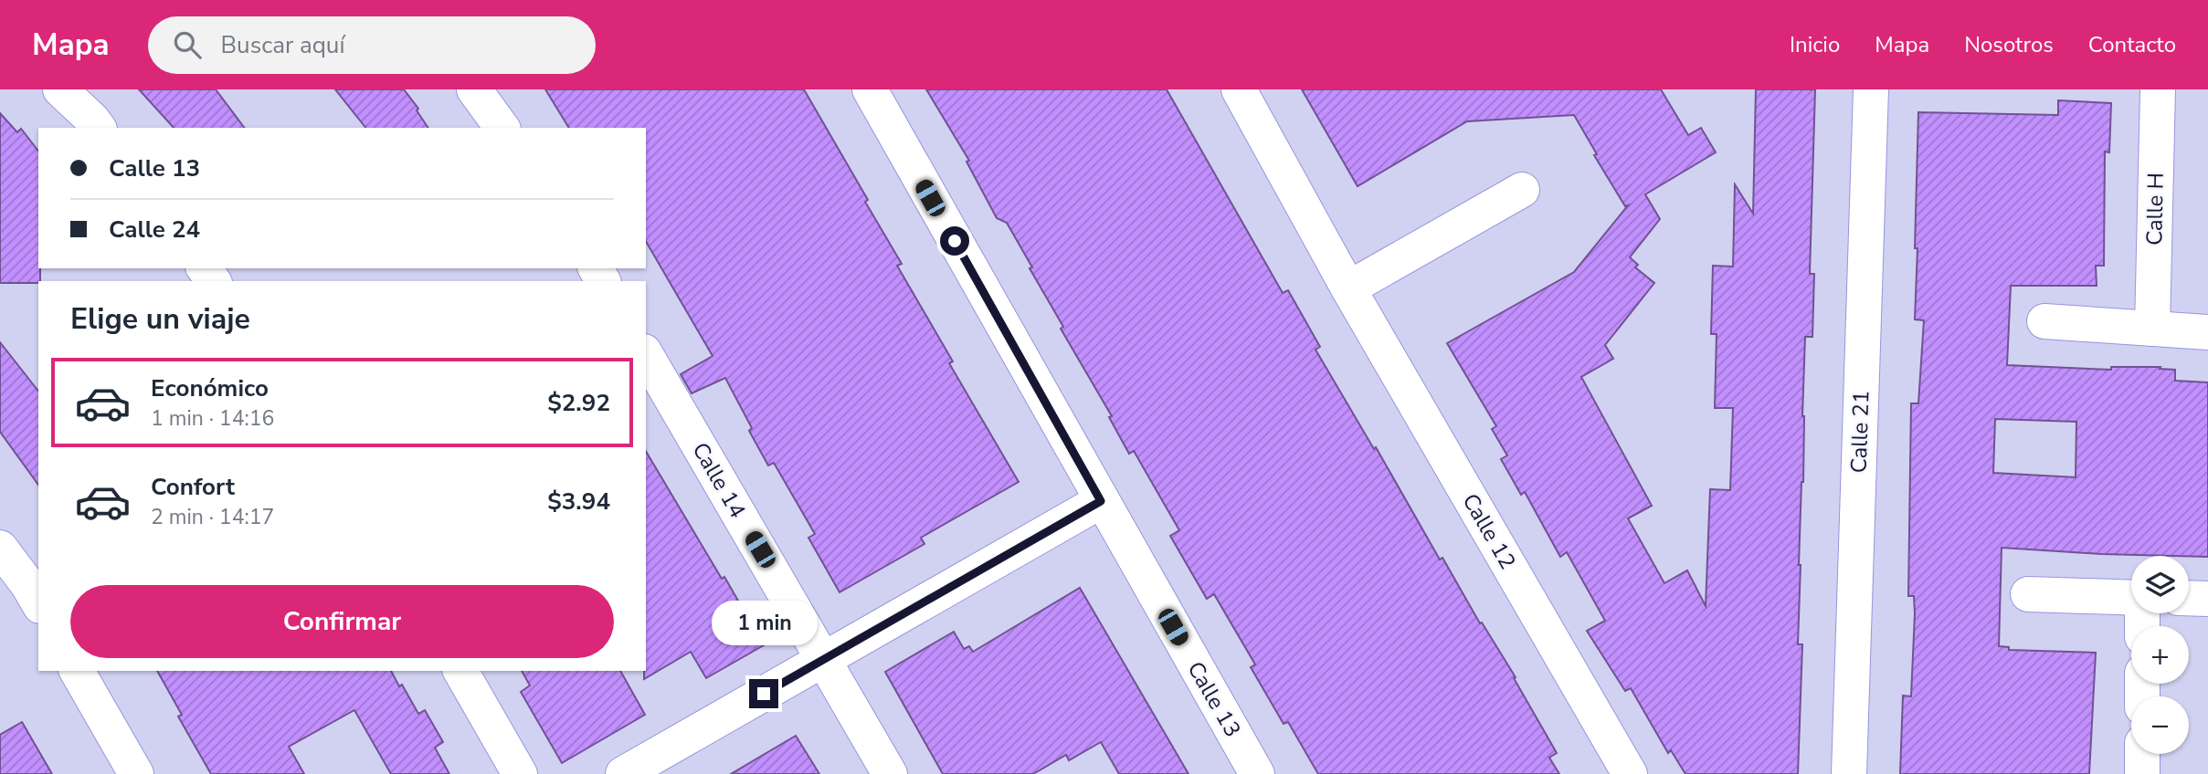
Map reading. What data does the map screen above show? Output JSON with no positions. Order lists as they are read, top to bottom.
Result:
{
  "streets": {
    "street": [
      "Calle H",
      "Calle 21",
      "Calle 14",
      "Calle 12",
      "Calle 13"
    ]
  },
  "page": {
    "header": "Mapa",
    "search": "Buscar aquí",
    "nav": [
      "Inicio",
      "Mapa",
      "Nosotros",
      "Contacto"
    ],
    "banner": ["Calle 13", "Calle 24"],
    "heading": "Elige un viaje",
    "list": [
      {
        "name": "Económico",
        "note": "1 min · 14:16",
        "value": "$2.92"
      },
      {
        "name": "Confort",
        "note": "2 min · 14:17",
        "value": "$3.94"
      }
    ],
    "map_buttons": ["+", "−"],
    "buttons": "Confirmar",
    "bubble": "1 min"
  }
}
